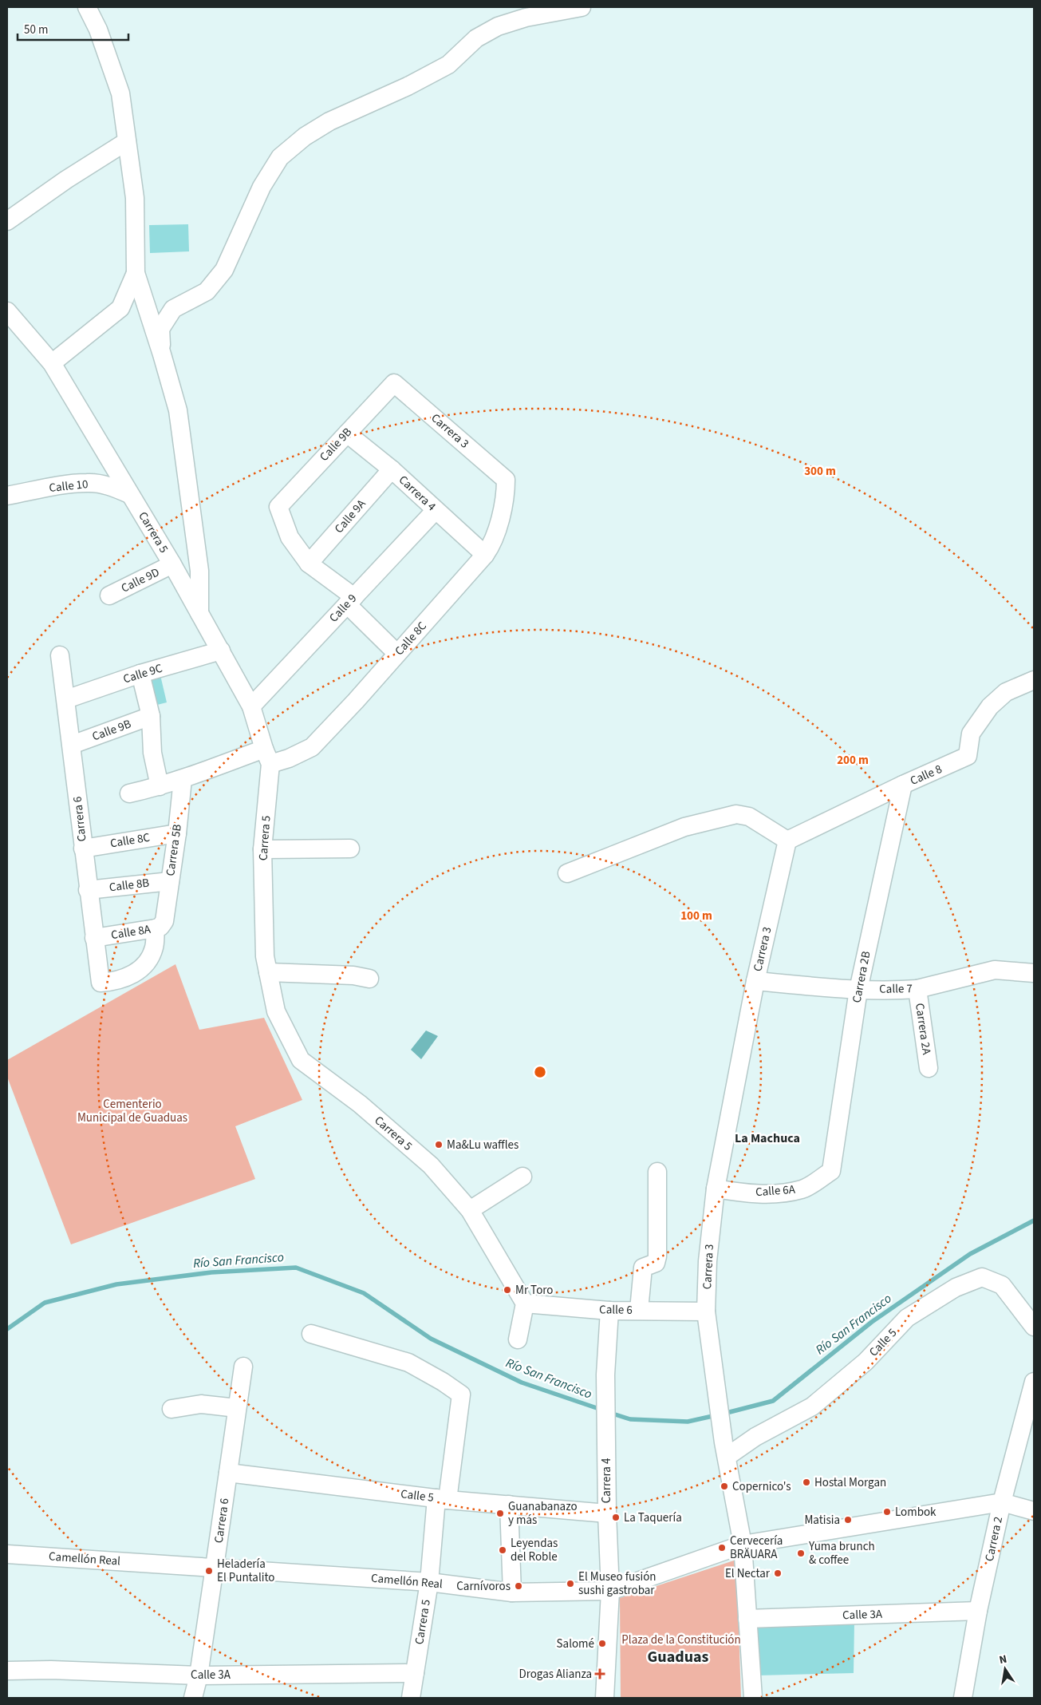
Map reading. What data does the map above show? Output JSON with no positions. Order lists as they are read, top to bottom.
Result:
{
  "streets": {
    "street": [
      "Carrera 3",
      "Calle 9B",
      "Calle 10",
      "Carrera 4",
      "Calle 9A",
      "Carrera 5",
      "Calle 9D",
      "Calle 9",
      "Calle 8C",
      "Calle 9C",
      "Calle 8",
      "Carrera 6",
      "Carrera 5B",
      "Calle 8B",
      "Calle 8A",
      "Carrera 2B",
      "Calle 7",
      "Carrera 2A",
      "Calle 6A",
      "Calle 6",
      "Calle 5",
      "Carrera 2",
      "Camellón Real",
      "Calle 3A"
    ]
  },
  "crossings": [
    ["Carrera 3", "Calle 9B"],
    ["Carrera 3", "Calle 8C"],
    ["Carrera 3", "Calle 8"],
    ["Carrera 3", "Calle 7"],
    ["Carrera 3", "Calle 6A"],
    ["Carrera 3", "Calle 6"],
    ["Carrera 3", "Calle 5"],
    ["Carrera 3", "Camellón Real"],
    ["Carrera 3", "Calle 3A"],
    ["Calle 9B", "Carrera 4"],
    ["Calle 9B", "Calle 9A"],
    ["Calle 9B", "Carrera 6"],
    ["Calle 10", "Carrera 5"],
    ["Carrera 4", "Calle 9A"],
    ["Carrera 4", "Calle 9"],
    ["Carrera 4", "Calle 8C"],
    ["Carrera 4", "Calle 6"],
    ["Carrera 4", "Calle 5"],
    ["Carrera 4", "Camellón Real"],
    ["Carrera 5", "Calle 9D"],
    ["Carrera 5", "Calle 9"],
    ["Carrera 5", "Calle 8C"],
    ["Carrera 5", "Calle 9C"],
    ["Carrera 5", "Calle 6"],
    ["Carrera 5", "Calle 5"],
    ["Carrera 5", "Camellón Real"],
    ["Carrera 5", "Calle 3A"],
    ["Calle 8C", "Carrera 6"],
    ["Calle 8C", "Carrera 5B"],
    ["Calle 9C", "Carrera 6"],
    ["Calle 8", "Carrera 2B"],
    ["Carrera 6", "Carrera 5B"],
    ["Carrera 6", "Calle 8B"],
    ["Carrera 6", "Calle 8A"],
    ["Carrera 6", "Calle 5"],
    ["Carrera 6", "Camellón Real"],
    ["Carrera 6", "Calle 3A"],
    ["Carrera 5B", "Calle 8B"],
    ["Carrera 5B", "Calle 8A"],
    ["Carrera 2B", "Calle 7"],
    ["Carrera 2B", "Calle 6A"],
    ["Calle 7", "Carrera 2A"],
    ["Carrera 2", "Camellón Real"],
    ["Carrera 2", "Calle 3A"]
  ],
  "districts": ["La Machuca", "Guaduas"],
  "water": ["Río San Francisco"],
  "parks": ["Cementerio Municipal de Guaduas", "Plaza de la Constitución"],
  "places": {
    "other": [
      "Ma&Lu waffles",
      "Mr Toro",
      "Hostal Morgan",
      "Copernico's",
      "Lombok",
      "Guanabanazo y más",
      "La Taquería",
      "Matisia",
      "Cervecería BRÄUARA",
      "Leyendas del Roble",
      "Yuma brunch & coffee",
      "Heladería El Puntalito",
      "El Nectar",
      "El Museo fusión sushi gastrobar",
      "Carnívoros",
      "Salomé"
    ],
    "health": ["Drogas Alianza"]
  },
  "scale_bar": "50 m",
  "north": "top",
  "rings": ["300 m", "200 m", "100 m"]
}
